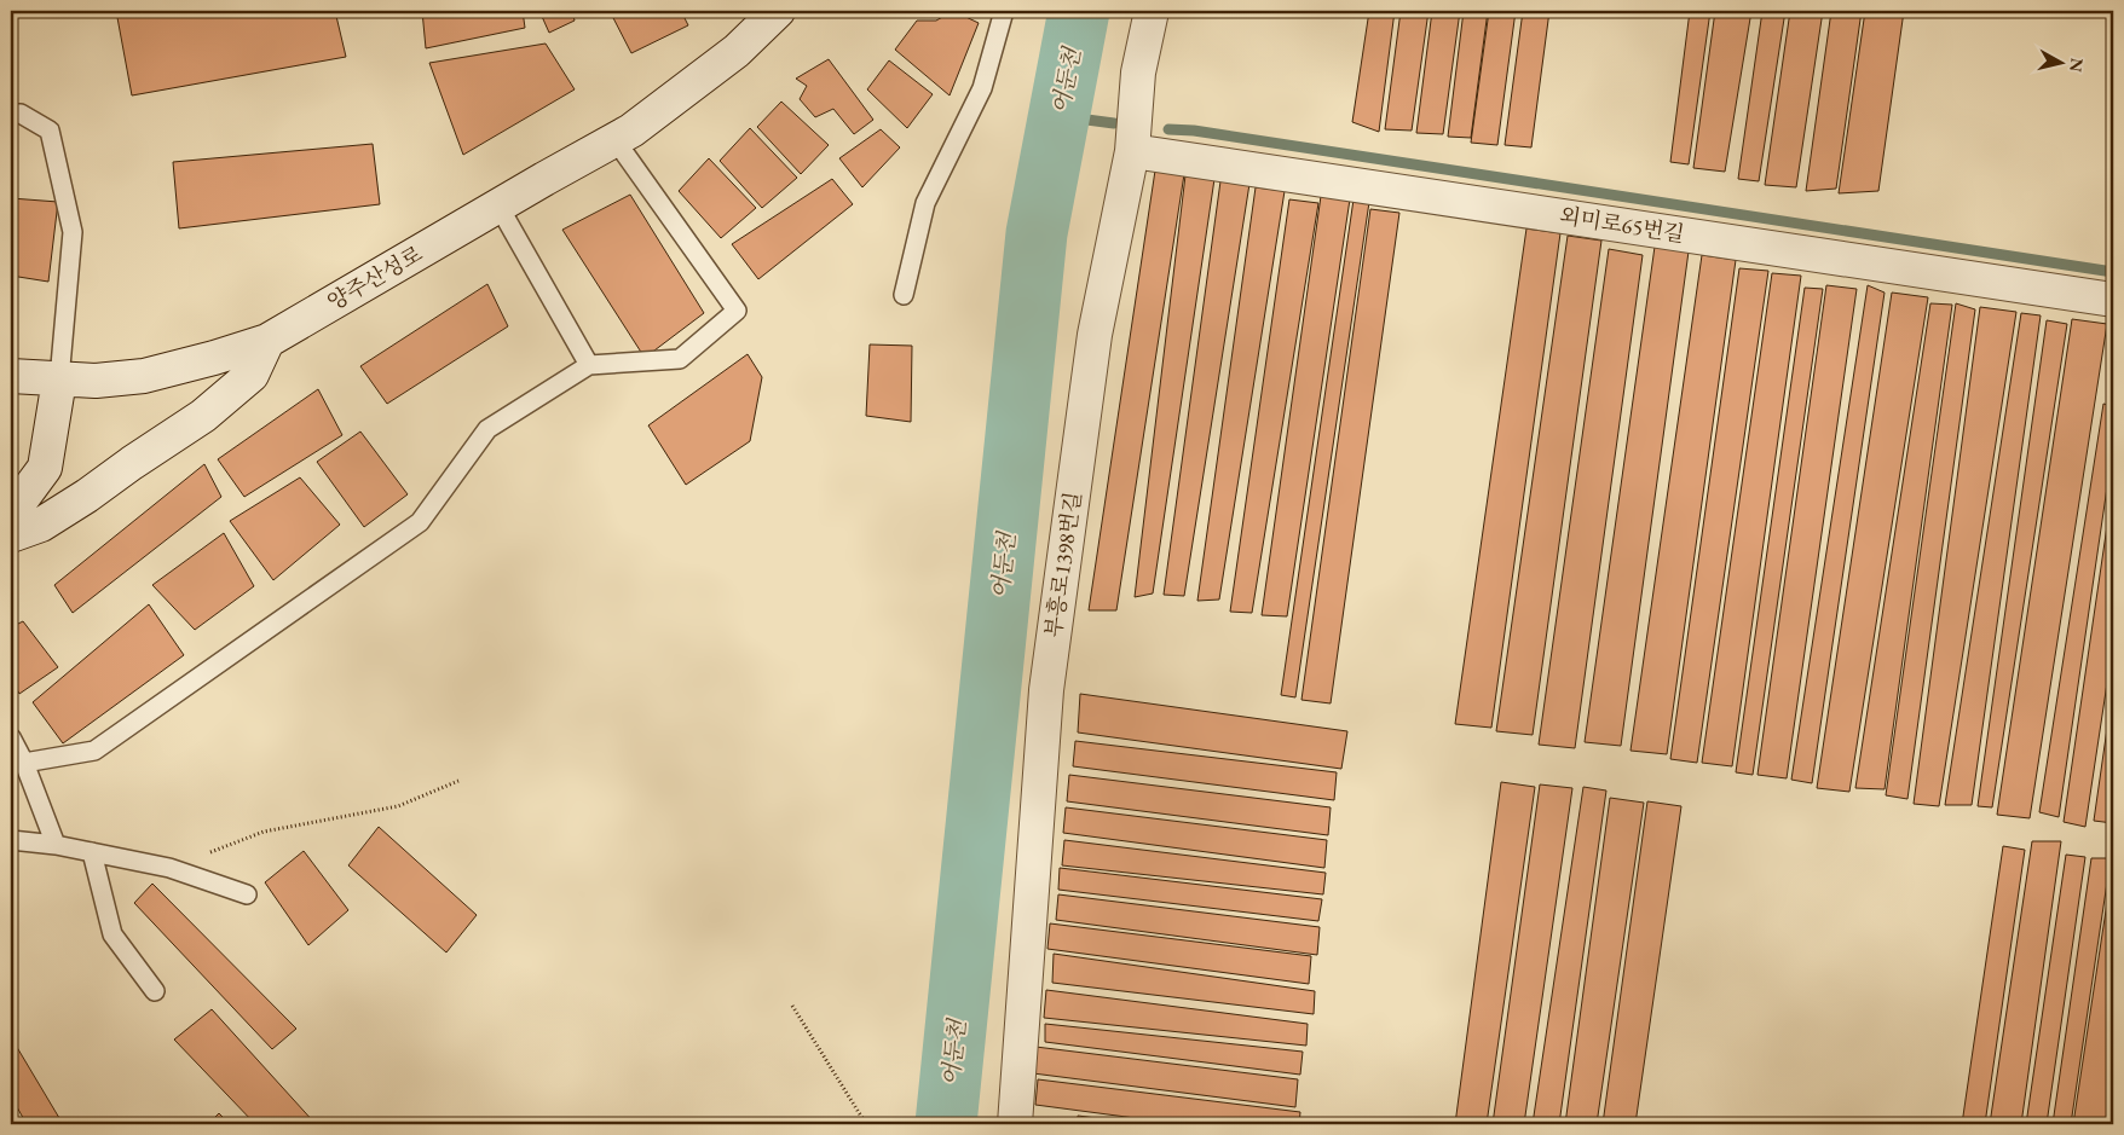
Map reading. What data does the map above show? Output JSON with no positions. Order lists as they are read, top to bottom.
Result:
{
  "streets": {
    "street": ["외미로65번길", "양주산성로", "부흥로1398번길"]
  },
  "crossings": [
    ["외미로65번길", "부흥로1398번길"]
  ],
  "water": ["어둔천"],
  "north": "right"
}
